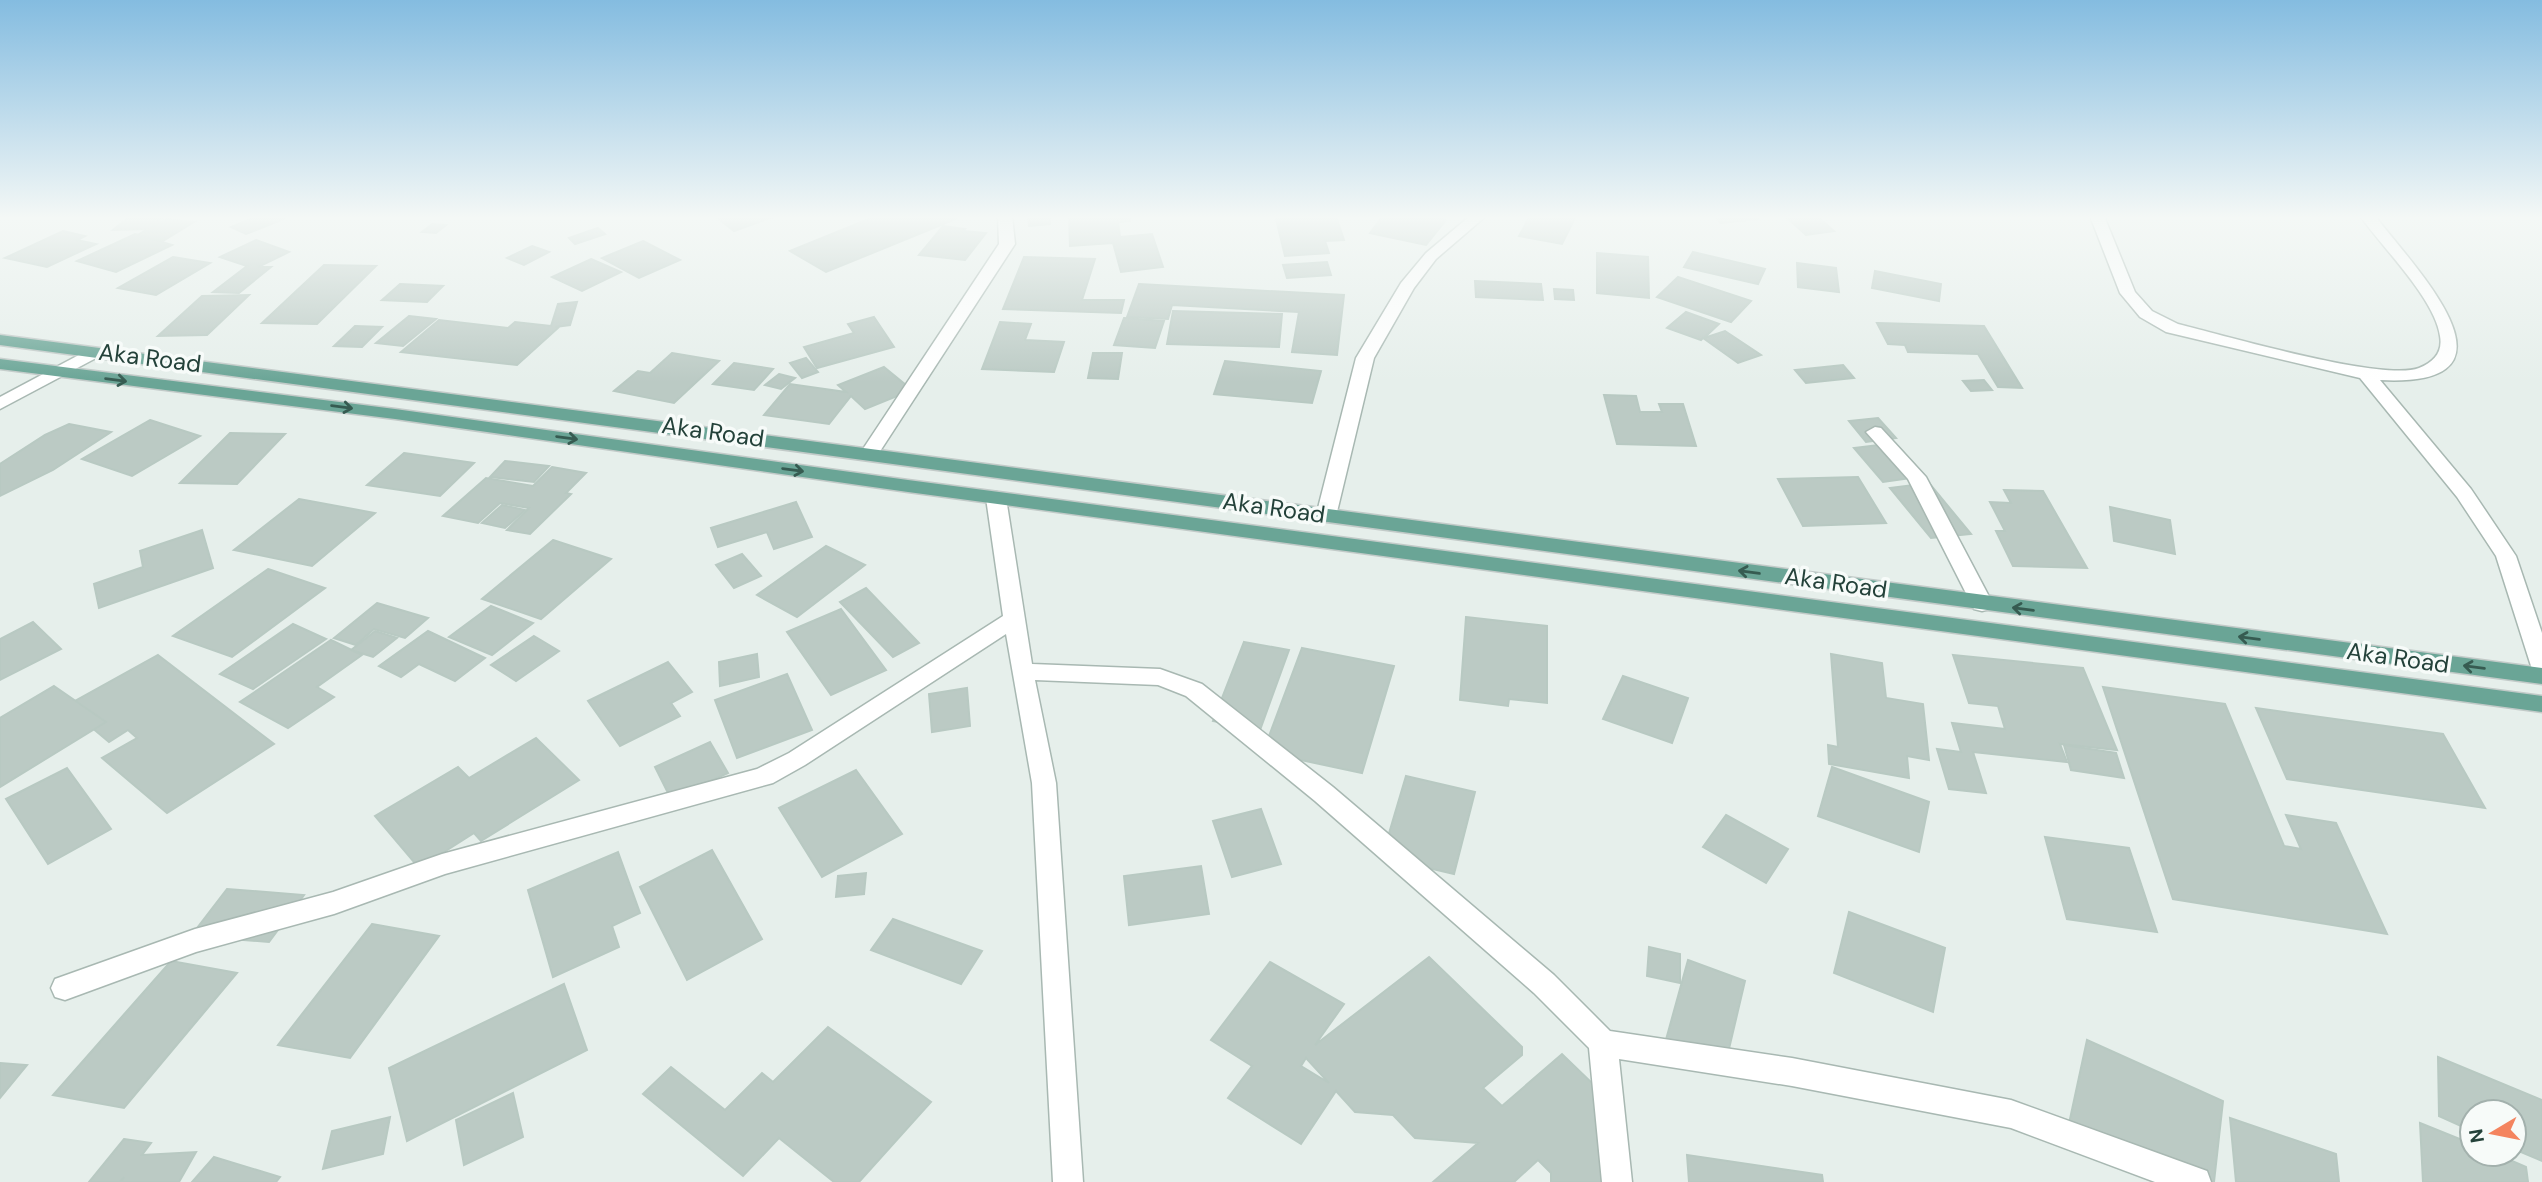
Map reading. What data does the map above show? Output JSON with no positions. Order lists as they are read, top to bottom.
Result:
{
  "streets": {
    "main road": ["Aka Road"]
  },
  "north": "left"
}
